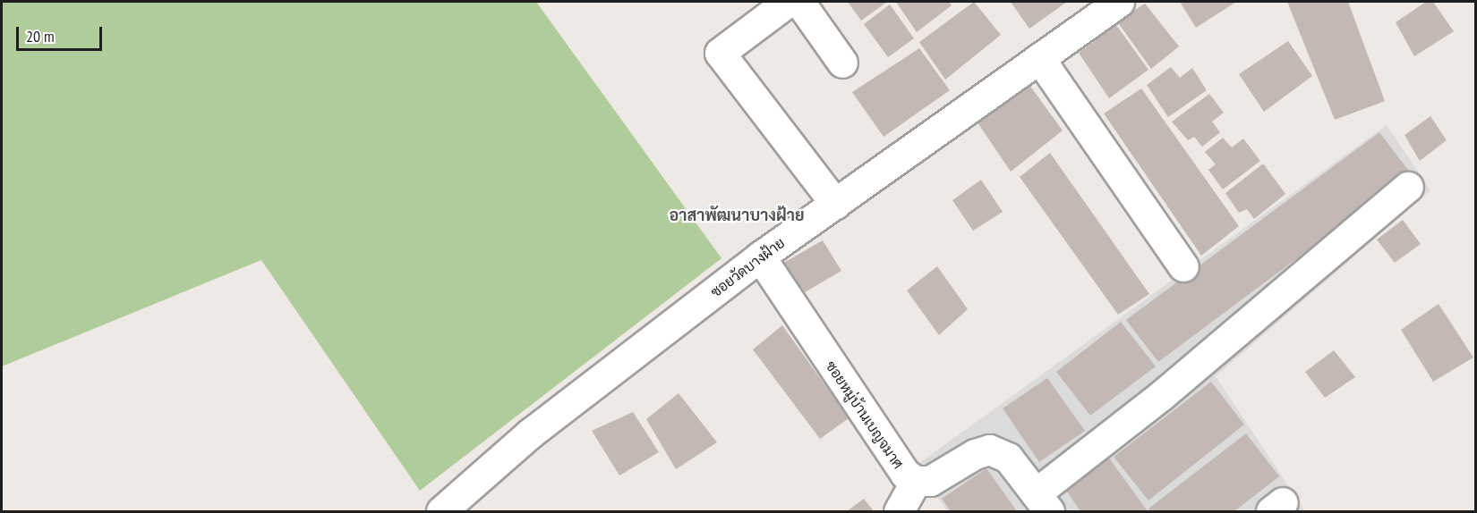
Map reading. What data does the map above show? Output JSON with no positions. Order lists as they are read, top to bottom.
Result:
{
  "streets": {
    "street": ["ซอยวัดบางฝ้าย", "ซอยหมู่บ้านเบญจมาศ"]
  },
  "crossings": [
    ["ซอยวัดบางฝ้าย", "ซอยหมู่บ้านเบญจมาศ"]
  ],
  "districts": ["อาสาพัฒนาบางฝ้าย"],
  "scale_bar": "20 m"
}
